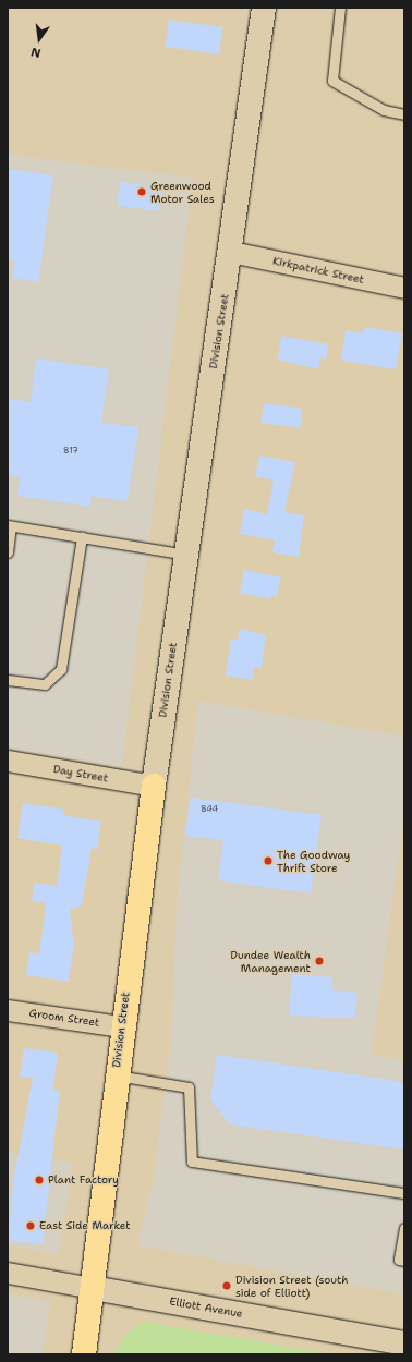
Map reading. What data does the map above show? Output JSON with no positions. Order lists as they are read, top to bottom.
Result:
{
  "streets": {
    "main road": ["Division Street", "Elliott Avenue"],
    "street": ["Kirkpatrick Street", "Day Street", "Groom Street"]
  },
  "crossings": [
    ["Kirkpatrick Street", "Division Street"],
    ["Division Street", "Day Street"],
    ["Division Street", "Groom Street"],
    ["Division Street", "Elliott Avenue"]
  ],
  "places": [
    "Greenwood Motor Sales",
    "The Goodway Thrift Store",
    "Dundee Wealth Management",
    "Plant Factory",
    "East Side Market",
    "Division Street (south side of Elliott)"
  ],
  "house_numbers": ["817", "844"],
  "north": "bottom"
}
